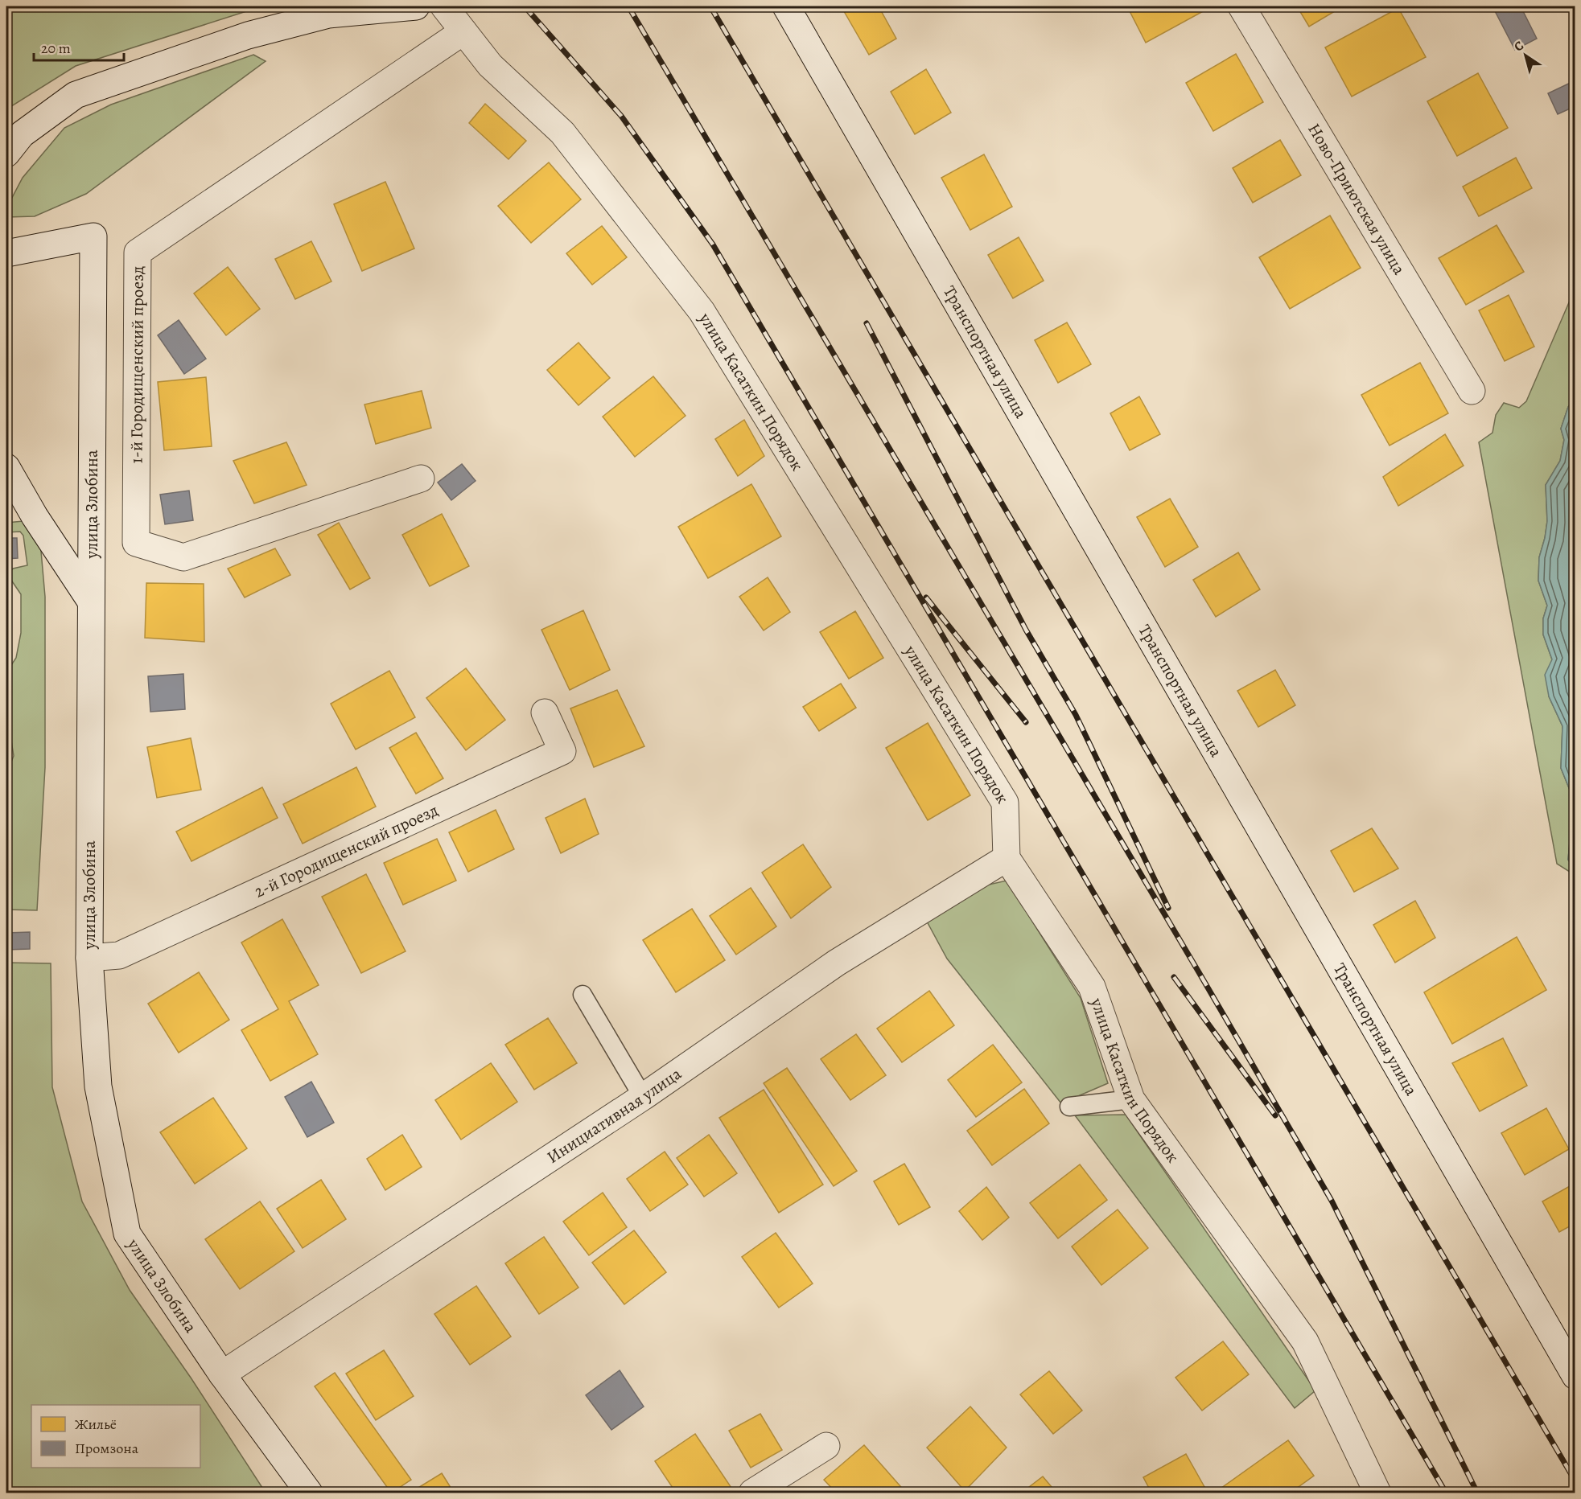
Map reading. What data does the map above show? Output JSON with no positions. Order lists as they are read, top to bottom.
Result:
{
  "streets": {
    "street": [
      "Ново-Приютская улица",
      "Транспортная улица",
      "1-й Городищенский проезд",
      "улица Касаткин Порядок",
      "улица Злобина",
      "2-й Городищенский проезд",
      "Инициативная улица"
    ]
  },
  "crossings": [
    ["1-й Городищенский проезд", "улица Касаткин Порядок"],
    ["улица Касаткин Порядок", "Инициативная улица"],
    ["улица Злобина", "2-й Городищенский проезд"],
    ["улица Злобина", "Инициативная улица"]
  ],
  "legend": ["Жильё", "Промзона"],
  "scale_bar": "20 m",
  "north": "top left"
}
